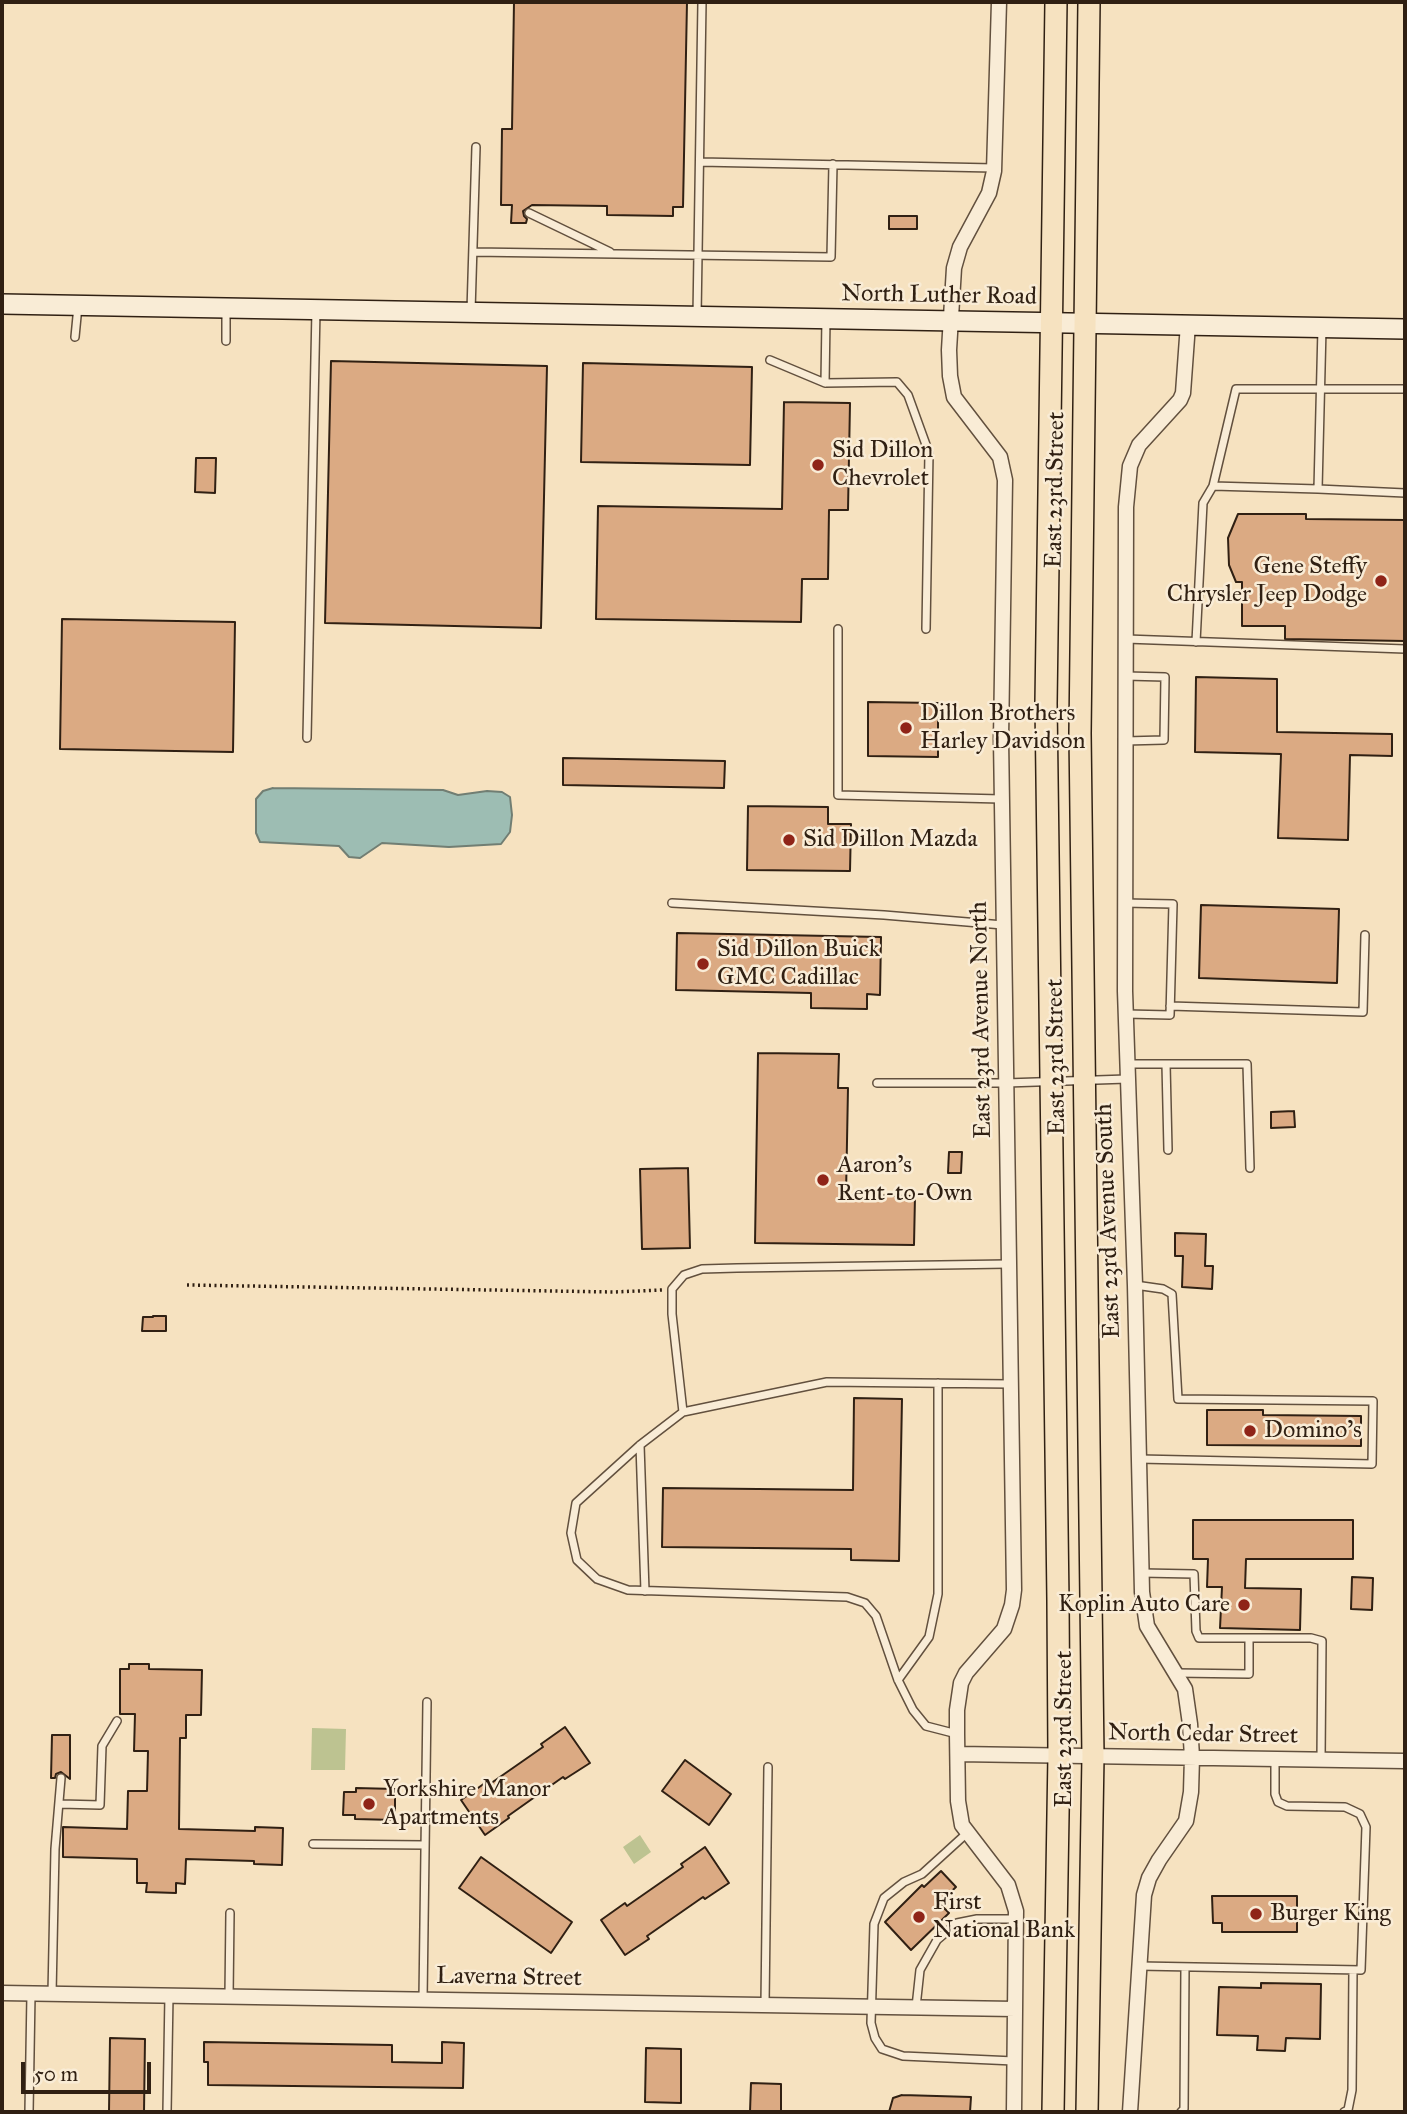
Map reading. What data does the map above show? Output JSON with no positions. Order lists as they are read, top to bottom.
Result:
{
  "streets": {
    "main road": ["East 23rd Street"],
    "street": [
      "North Luther Road",
      "East 23rd Avenue North",
      "East 23rd Avenue South",
      "North Cedar Street",
      "Laverna Street"
    ]
  },
  "crossings": [
    ["North Luther Road", "East 23rd Street"],
    ["North Luther Road", "East 23rd Avenue North"],
    ["North Luther Road", "East 23rd Avenue South"],
    ["East 23rd Street", "North Cedar Street"],
    ["East 23rd Avenue North", "North Cedar Street"],
    ["East 23rd Avenue North", "Laverna Street"],
    ["East 23rd Avenue South", "North Cedar Street"]
  ],
  "places": [
    "Sid Dillon Chevrolet",
    "Gene Steffy Chrysler Jeep Dodge",
    "Dillon Brothers Harley Davidson",
    "Sid Dillon Mazda",
    "Sid Dillon Buick GMC Cadillac",
    "Aaron's Rent-to-Own",
    "Domino's",
    "Koplin Auto Care",
    "Yorkshire Manor Apartments",
    "Burger King",
    "First National Bank"
  ],
  "scale_bar": "50 m"
}
